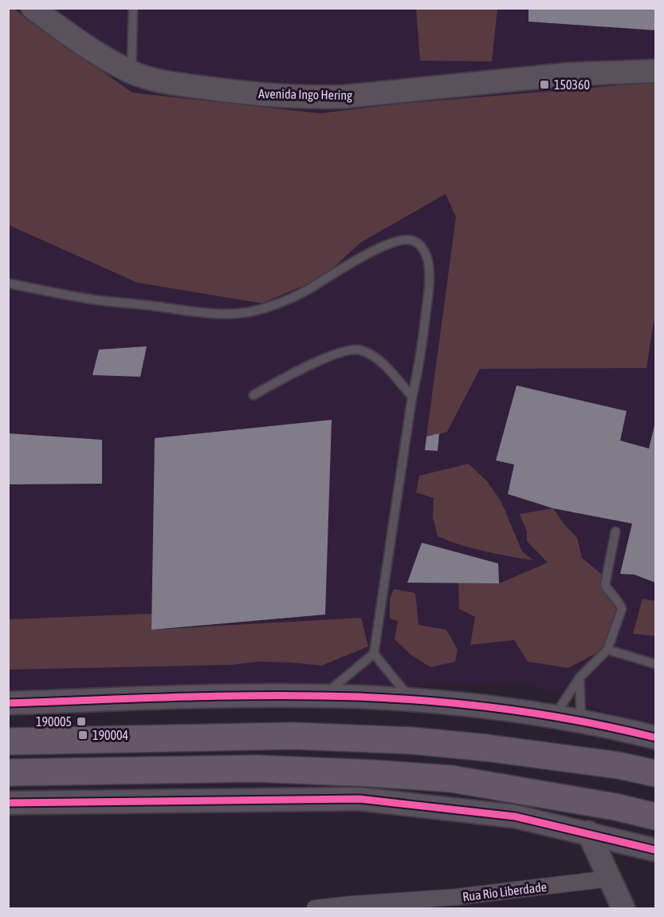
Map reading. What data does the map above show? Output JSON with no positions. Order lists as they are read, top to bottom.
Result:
{
  "streets": {
    "main road": ["Avenida Ingo Hering"],
    "street": ["Rua Rio Liberdade"]
  },
  "places": {
    "transit": ["150360", "190005", "190004"]
  }
}
